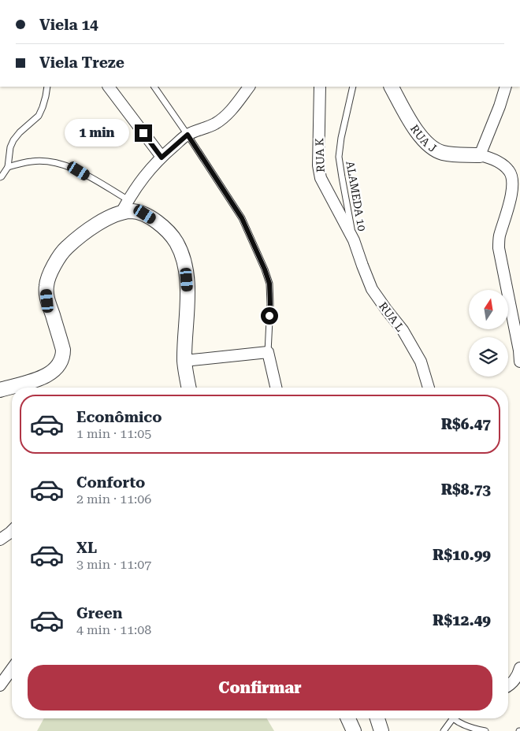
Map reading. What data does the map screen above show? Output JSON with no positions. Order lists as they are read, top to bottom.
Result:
{
  "streets": {
    "street": ["RUA J", "RUA K", "RUA L"],
    "lane": ["ALAMEDA 10"]
  },
  "crossings": [
    ["RUA K", "ALAMEDA 10"],
    ["RUA K", "RUA L"],
    ["ALAMEDA 10", "RUA L"]
  ],
  "north": "top",
  "page": {
    "banner": ["Viela 14", "Viela Treze"],
    "bubble": "1 min",
    "list": [
      {
        "name": "Econômico",
        "note": "1 min · 11:05",
        "value": "R$6.47"
      },
      {
        "name": "Conforto",
        "note": "2 min · 11:06",
        "value": "R$8.73"
      },
      {
        "name": "XL",
        "note": "3 min · 11:07",
        "value": "R$10.99"
      },
      {
        "name": "Green",
        "note": "4 min · 11:08",
        "value": "R$12.49"
      }
    ],
    "buttons": "Confirmar"
  }
}
